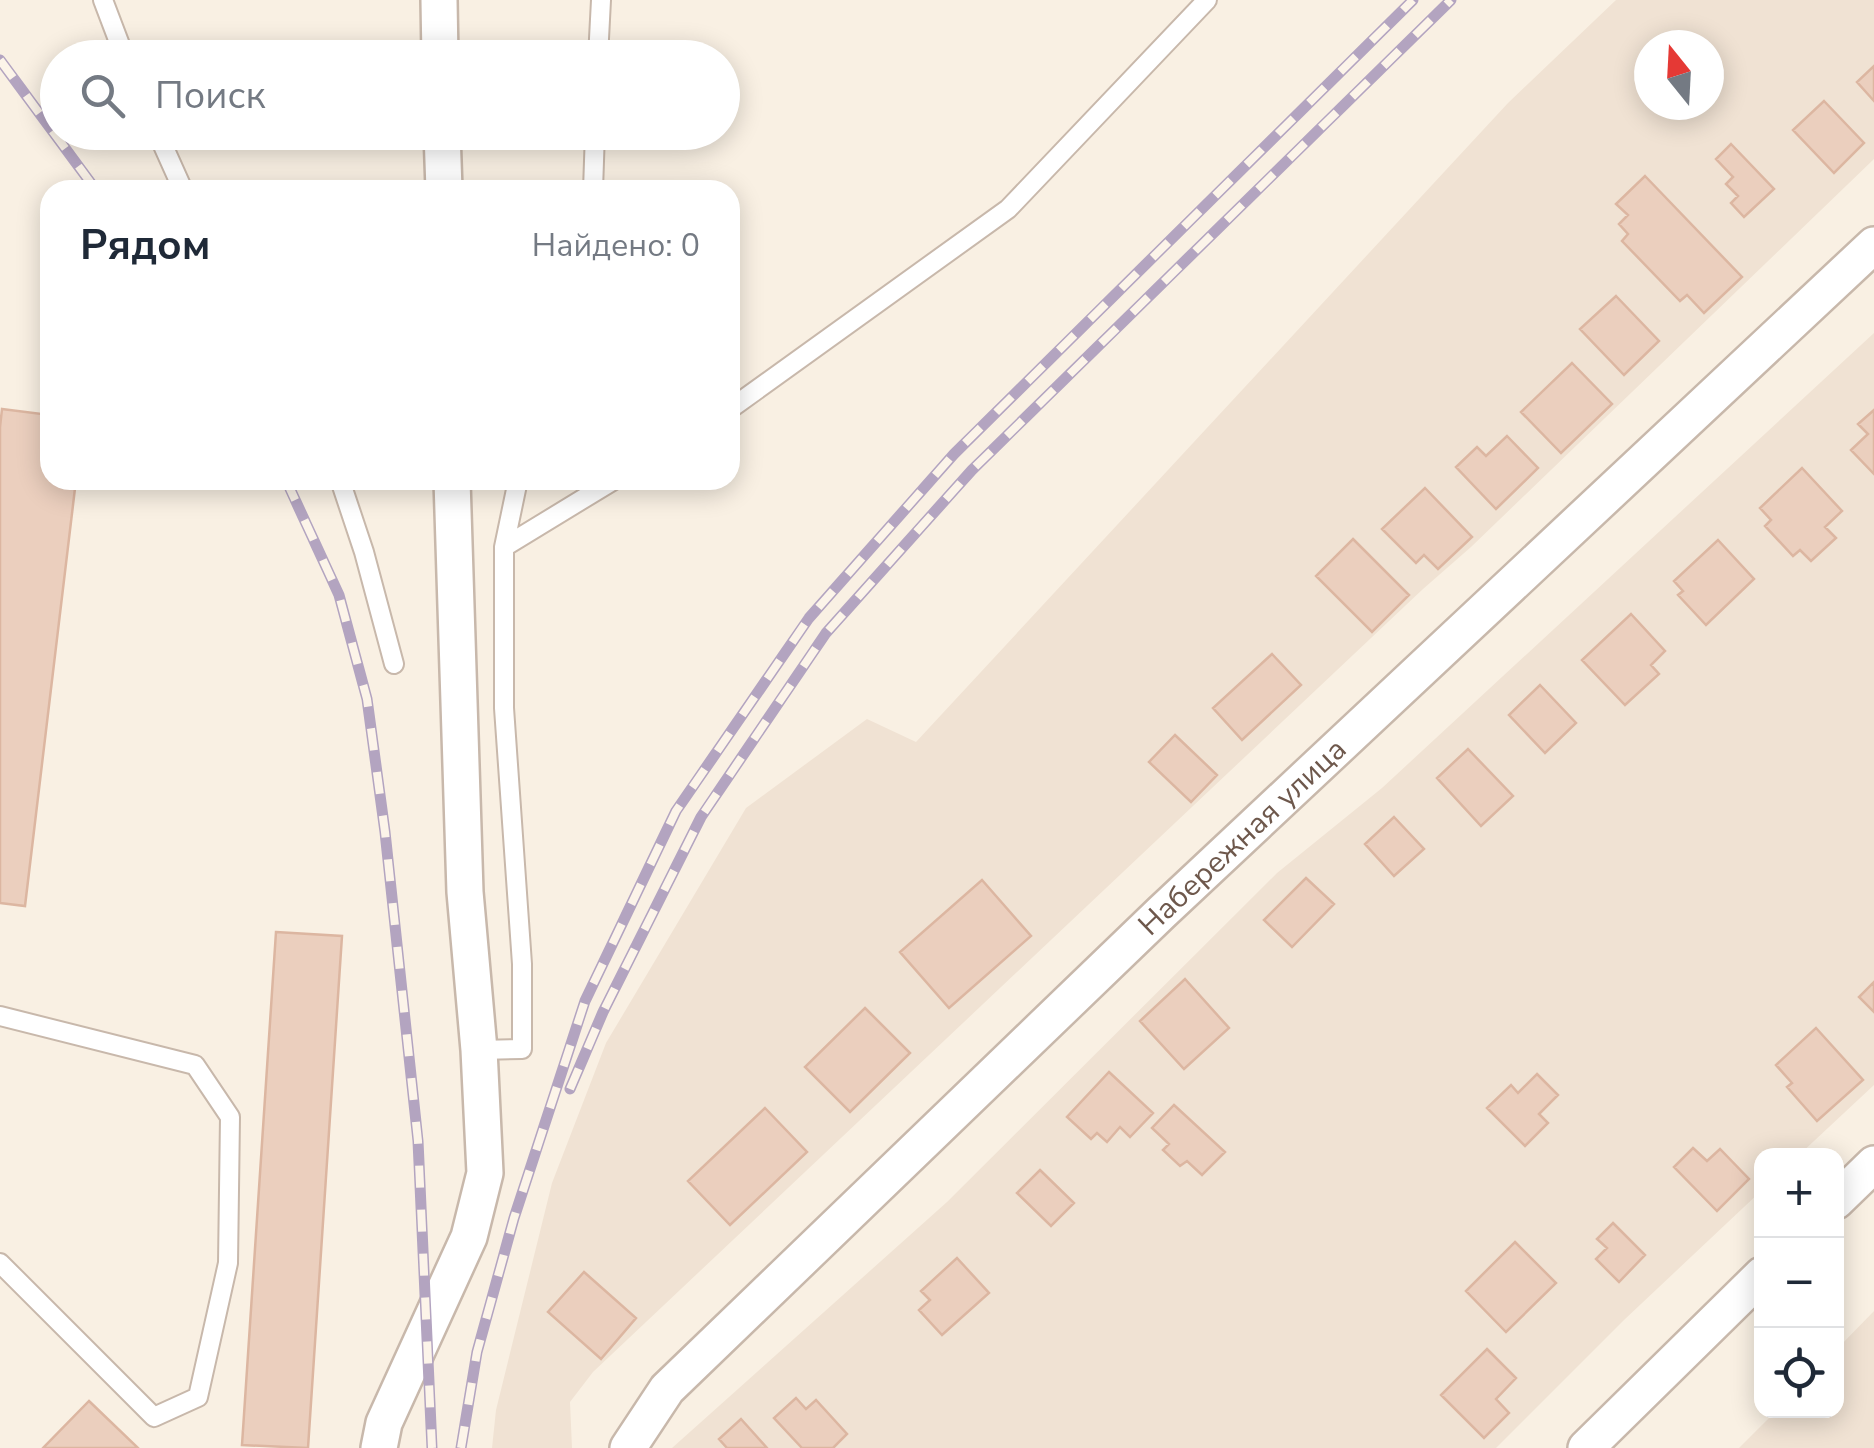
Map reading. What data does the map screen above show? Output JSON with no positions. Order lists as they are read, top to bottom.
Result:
{
  "streets": {
    "street": ["Набережная улица"]
  },
  "north": "top",
  "page": {
    "search": "Поиск",
    "heading": ["Рядом", "Найдено: 0"],
    "map_buttons": ["+", "−"]
  }
}
